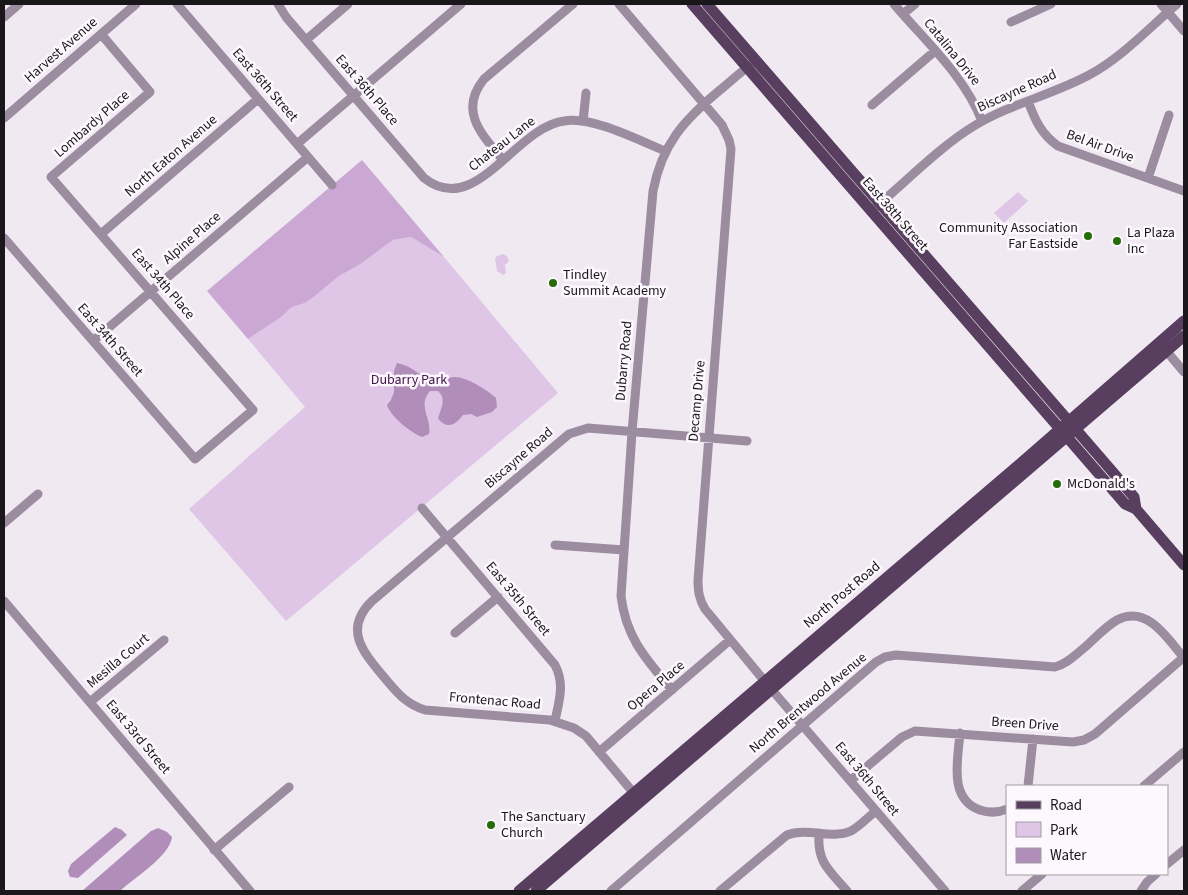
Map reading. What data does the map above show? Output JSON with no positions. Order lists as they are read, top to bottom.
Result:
{
  "streets": {
    "main road": ["East 38th Street", "North Post Road"],
    "street": [
      "Harvest Avenue",
      "Catalina Drive",
      "East 36th Street",
      "East 36th Place",
      "Biscayne Road",
      "Lombardy Place",
      "Chateau Lane",
      "Bel Air Drive",
      "North Eaton Avenue",
      "Alpine Place",
      "East 34th Place",
      "East 34th Street",
      "Dubarry Road",
      "Decamp Drive",
      "East 35th Street",
      "Mesilla Court",
      "Opera Place",
      "Frontenac Road",
      "North Brentwood Avenue",
      "Breen Drive",
      "East 33rd Street"
    ]
  },
  "crossings": [
    ["Harvest Avenue", "Lombardy Place"],
    ["Catalina Drive", "Biscayne Road"],
    ["East 36th Street", "North Eaton Avenue"],
    ["East 36th Street", "Alpine Place"],
    ["East 36th Street", "Decamp Drive"],
    ["East 36th Street", "North Post Road"],
    ["East 36th Street", "North Brentwood Avenue"],
    ["East 36th Street", "Breen Drive"],
    ["East 36th Place", "Chateau Lane"],
    ["Biscayne Road", "Bel Air Drive"],
    ["Biscayne Road", "East 38th Street"],
    ["Biscayne Road", "Dubarry Road"],
    ["Biscayne Road", "Decamp Drive"],
    ["Biscayne Road", "East 35th Street"],
    ["Biscayne Road", "Frontenac Road"],
    ["Lombardy Place", "East 34th Place"],
    ["Chateau Lane", "Dubarry Road"],
    ["North Eaton Avenue", "East 34th Place"],
    ["East 38th Street", "Dubarry Road"],
    ["East 38th Street", "North Post Road"],
    ["Alpine Place", "East 34th Place"],
    ["Alpine Place", "East 34th Street"],
    ["East 34th Place", "East 34th Street"],
    ["Dubarry Road", "Decamp Drive"],
    ["Dubarry Road", "Opera Place"],
    ["Decamp Drive", "North Post Road"],
    ["Decamp Drive", "Opera Place"],
    ["North Post Road", "Frontenac Road"],
    ["East 35th Street", "Frontenac Road"],
    ["Mesilla Court", "East 33rd Street"],
    ["Opera Place", "Frontenac Road"],
    ["North Brentwood Avenue", "Breen Drive"]
  ],
  "parks": ["Dubarry Park"],
  "places": [
    "Community Association Far Eastside",
    "La Plaza Inc",
    "Tindley Summit Academy",
    "McDonald's",
    "The Sanctuary Church"
  ],
  "legend": ["Road", "Park", "Water"]
}
